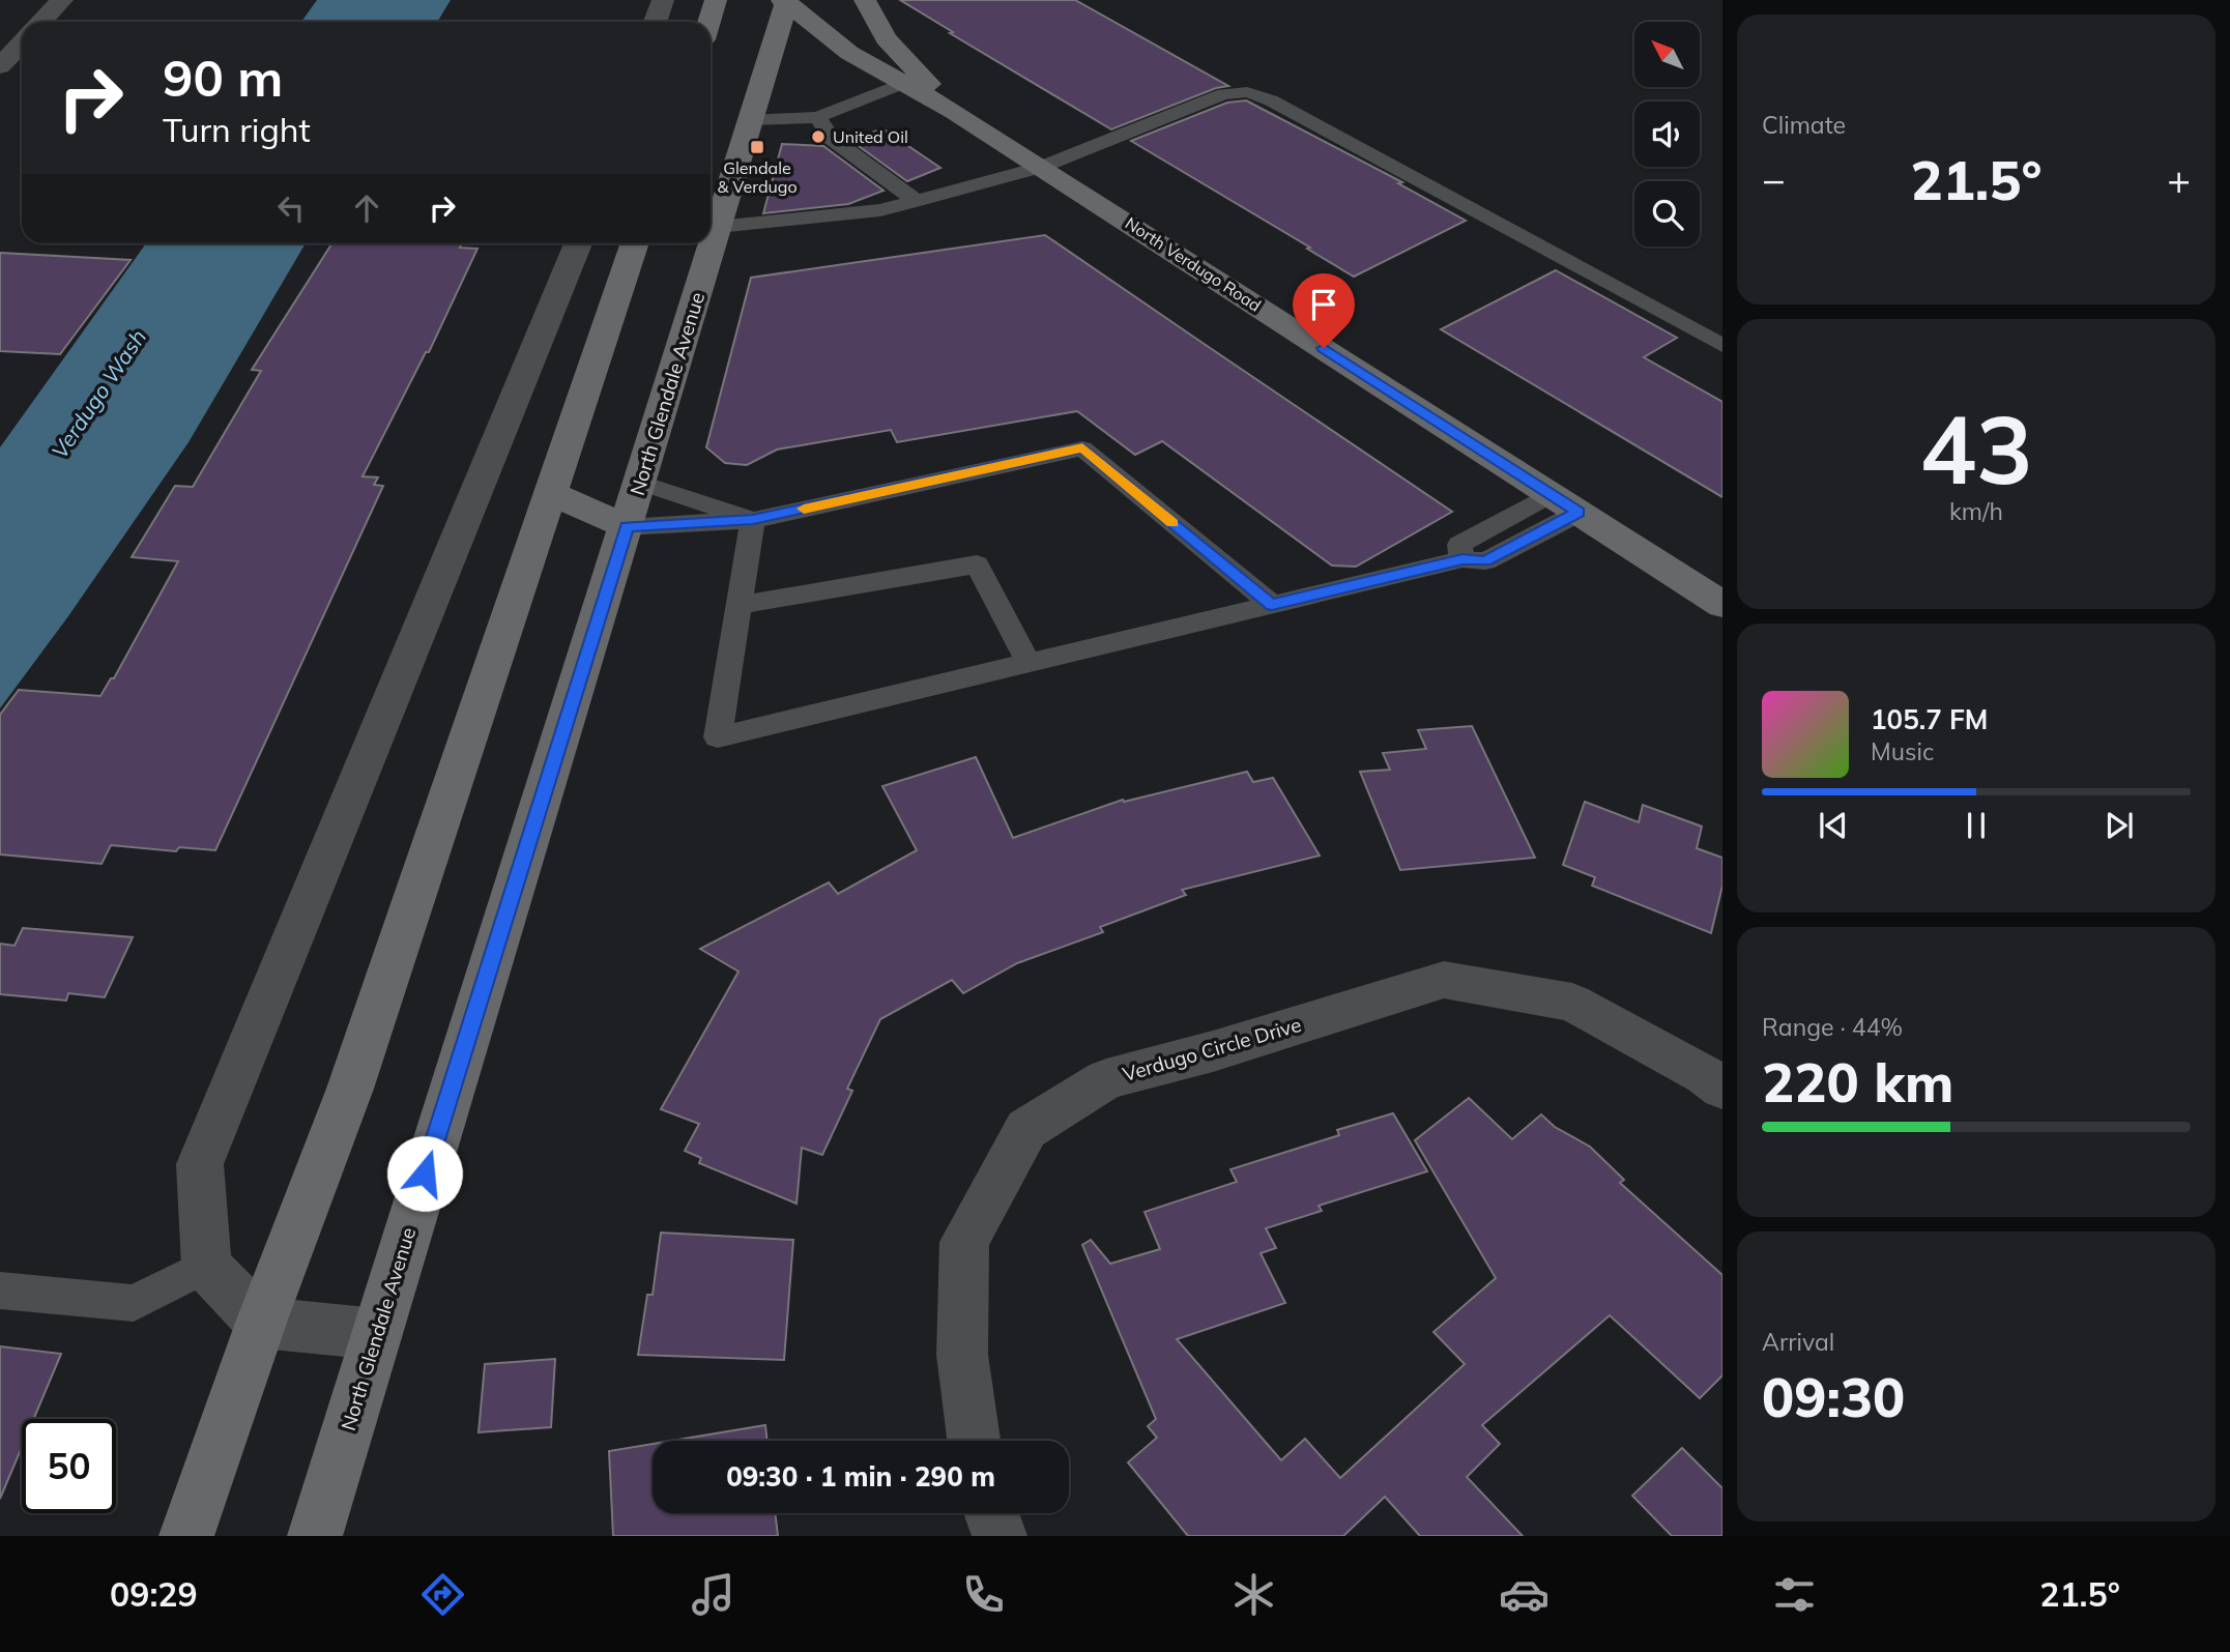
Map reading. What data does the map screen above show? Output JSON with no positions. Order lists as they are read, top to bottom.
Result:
{
  "streets": {
    "main road": ["North Verdugo Road", "North Glendale Avenue"],
    "street": ["Verdugo Circle Drive"]
  },
  "crossings": [
    ["North Verdugo Road", "North Glendale Avenue"]
  ],
  "water": ["Verdugo Wash"],
  "places": {
    "other": ["United Oil"],
    "transit": ["Glendale & Verdugo"]
  },
  "north": "top left",
  "page": {
    "tile": [
      "Climate",
      ["43", "km/h"],
      ["Range · 44%", "220 km"],
      ["Arrival", "09:30"]
    ],
    "turn": ["90 m", "Turn right"],
    "heat": ["−", "21.5°", "+"],
    "song": ["105.7 FM", "Music"],
    "limit": "50",
    "trip": "09:30 · 1 min · 290 m",
    "tabs": ["09:29", "21.5°"]
  }
}
